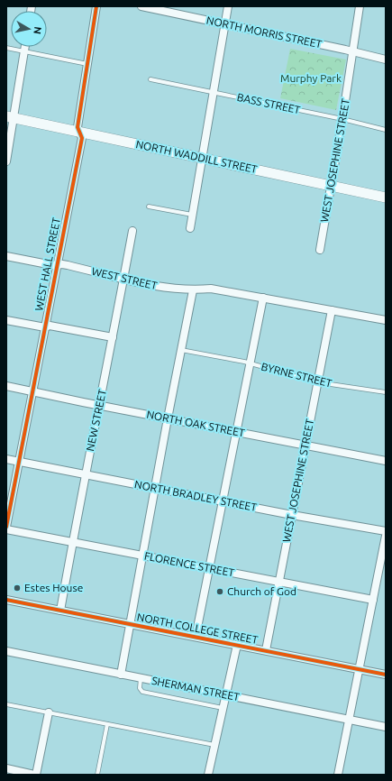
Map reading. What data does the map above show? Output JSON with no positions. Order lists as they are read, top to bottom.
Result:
{
  "streets": {
    "street": [
      "NORTH MORRIS STREET",
      "NORTH WADDILL STREET",
      "WEST JOSEPHINE STREET",
      "WEST HALL STREET",
      "WEST STREET",
      "NEW STREET",
      "NORTH OAK STREET",
      "NORTH BRADLEY STREET",
      "FLORENCE STREET",
      "NORTH COLLEGE STREET",
      "SHERMAN STREET"
    ],
    "lane": ["BASS STREET", "BYRNE STREET"]
  },
  "crossings": [
    ["NORTH MORRIS STREET", "WEST JOSEPHINE STREET"],
    ["BASS STREET", "WEST JOSEPHINE STREET"],
    ["NORTH WADDILL STREET", "WEST JOSEPHINE STREET"],
    ["NORTH WADDILL STREET", "WEST HALL STREET"],
    ["WEST JOSEPHINE STREET", "WEST STREET"],
    ["WEST JOSEPHINE STREET", "BYRNE STREET"],
    ["WEST JOSEPHINE STREET", "NORTH OAK STREET"],
    ["WEST JOSEPHINE STREET", "NORTH BRADLEY STREET"],
    ["WEST JOSEPHINE STREET", "FLORENCE STREET"],
    ["WEST JOSEPHINE STREET", "NORTH COLLEGE STREET"],
    ["WEST HALL STREET", "WEST STREET"],
    ["WEST HALL STREET", "NORTH OAK STREET"],
    ["WEST HALL STREET", "NORTH BRADLEY STREET"],
    ["WEST STREET", "NEW STREET"],
    ["NEW STREET", "NORTH OAK STREET"],
    ["NEW STREET", "NORTH BRADLEY STREET"],
    ["NEW STREET", "FLORENCE STREET"],
    ["NEW STREET", "NORTH COLLEGE STREET"]
  ],
  "parks": ["Murphy Park"],
  "places": ["Estes House", "Church of God"],
  "north": "right"
}
